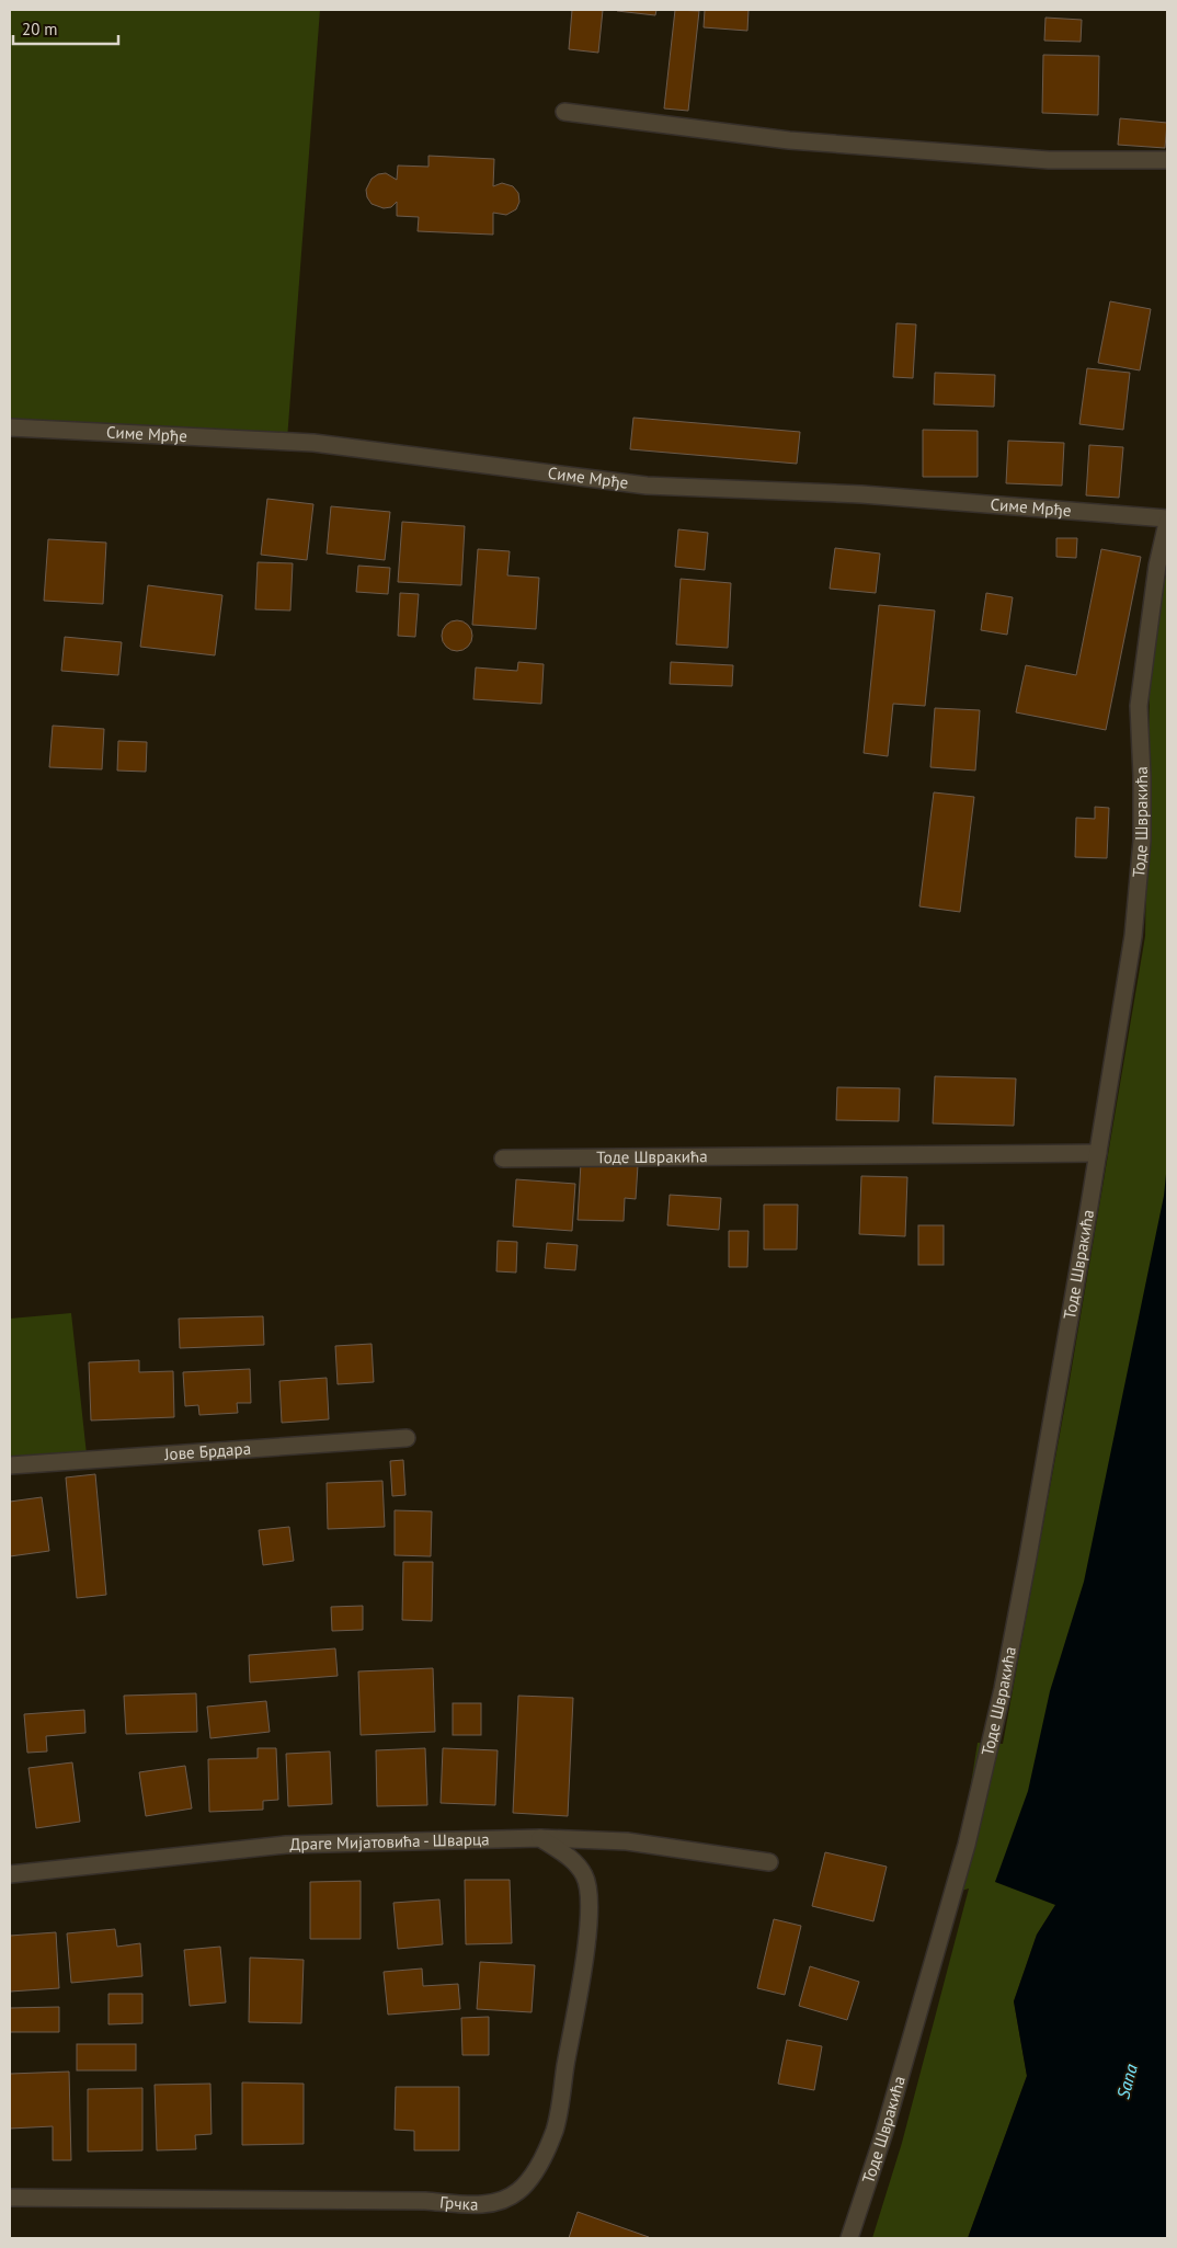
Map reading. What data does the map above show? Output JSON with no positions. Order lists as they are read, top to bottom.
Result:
{
  "streets": {
    "street": [
      "Симе Мрђе",
      "Тоде Швракића",
      "Јове Брдара",
      "Драге Мијатовића - Шварца",
      "Грчка"
    ]
  },
  "crossings": [
    ["Драге Мијатовића - Шварца", "Грчка"]
  ],
  "water": ["Sana"],
  "scale_bar": "20 m"
}
